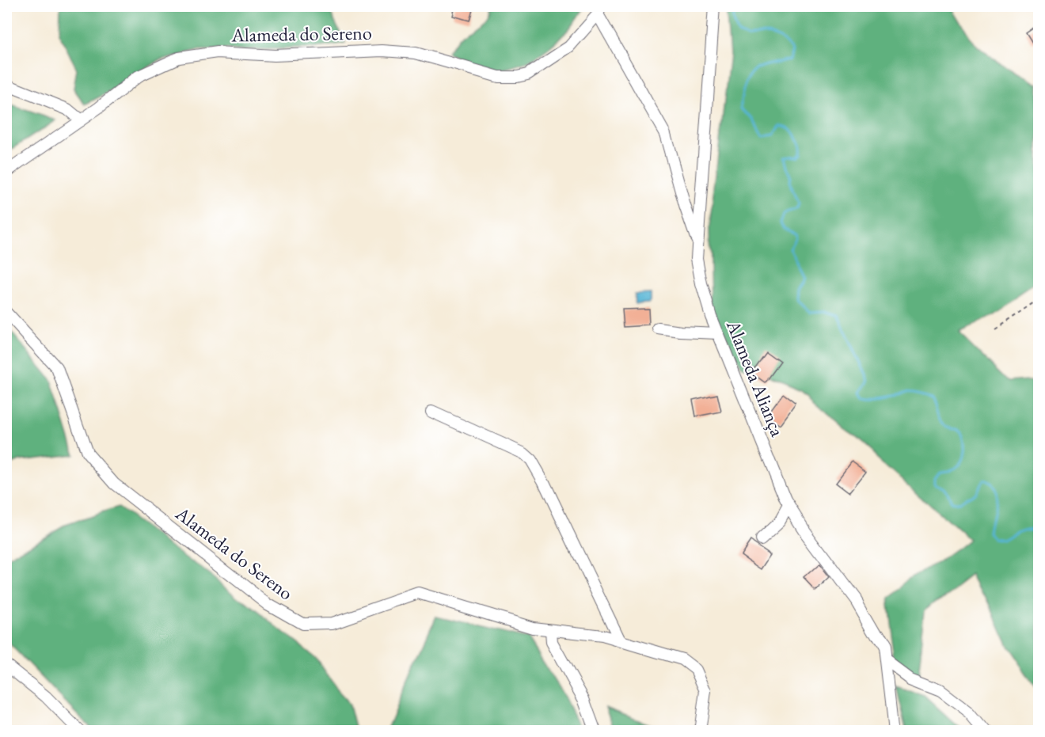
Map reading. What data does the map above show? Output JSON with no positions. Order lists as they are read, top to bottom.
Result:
{
  "streets": {
    "street": ["Alameda do Sereno", "Alameda Aliança"]
  }
}
